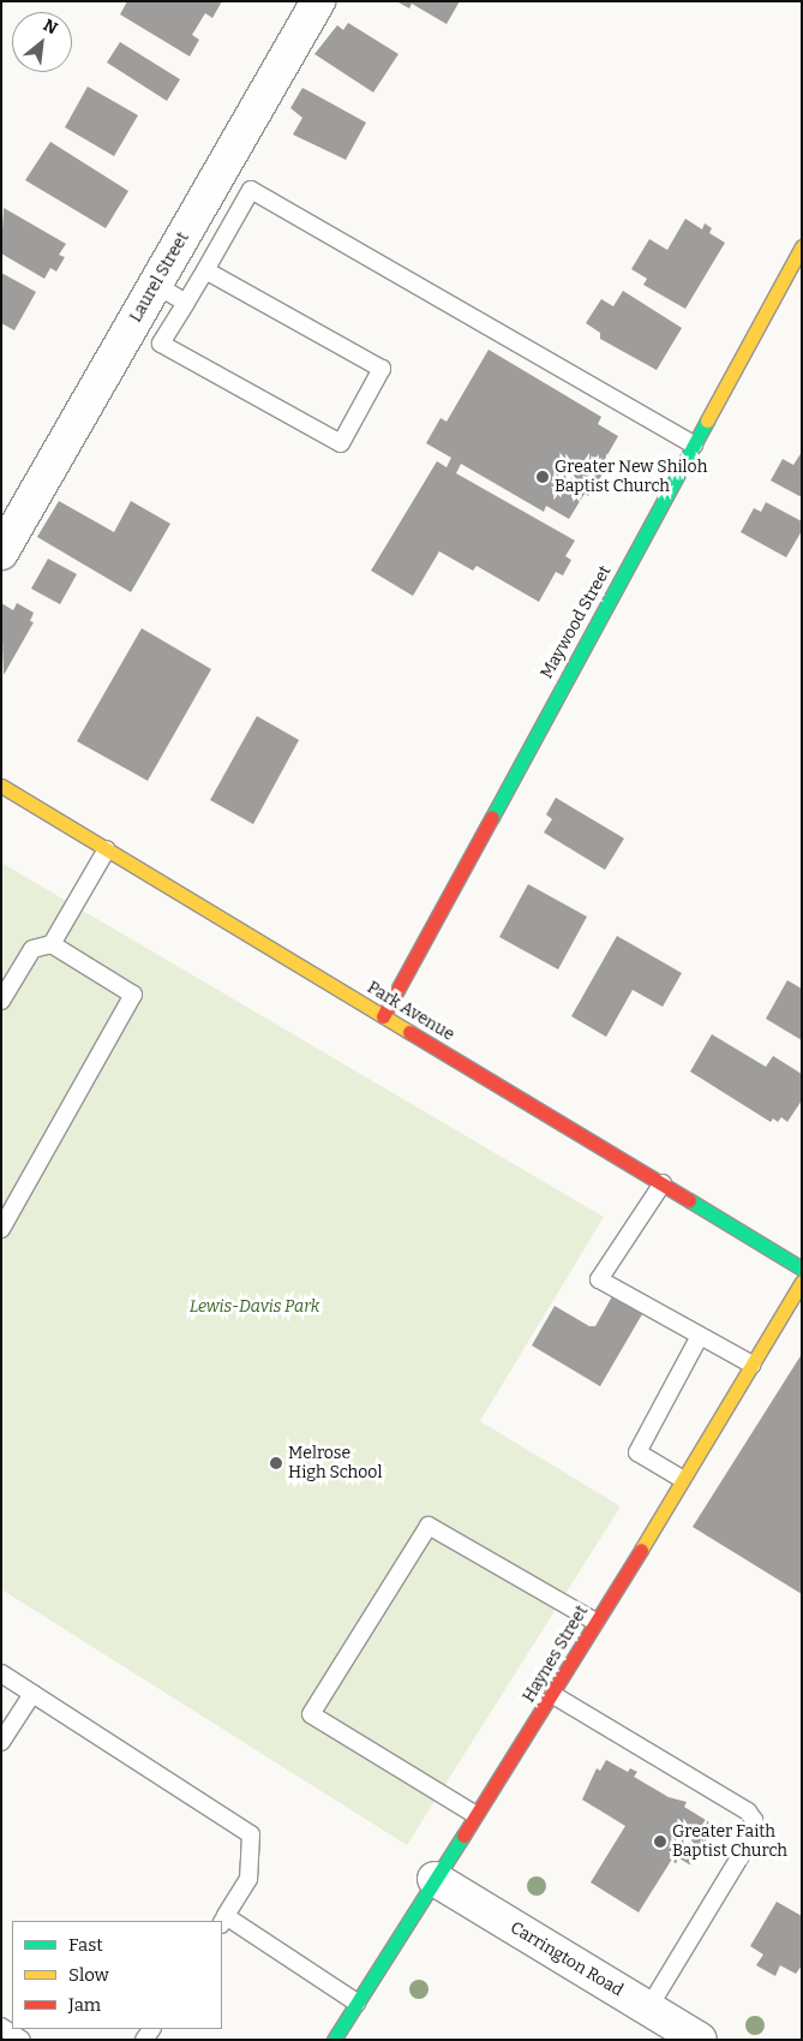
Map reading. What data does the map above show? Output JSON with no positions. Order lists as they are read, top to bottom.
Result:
{
  "streets": {
    "street": [
      "Laurel Street",
      "Maywood Street",
      "Park Avenue",
      "Haynes Street",
      "Carrington Road"
    ]
  },
  "crossings": [
    ["Maywood Street", "Park Avenue"],
    ["Haynes Street", "Carrington Road"]
  ],
  "parks": ["Lewis-Davis Park"],
  "places": ["Greater New Shiloh Baptist Church", "Melrose High School", "Greater Faith Baptist Church"],
  "legend": ["Fast", "Slow", "Jam"],
  "north": "top right"
}
